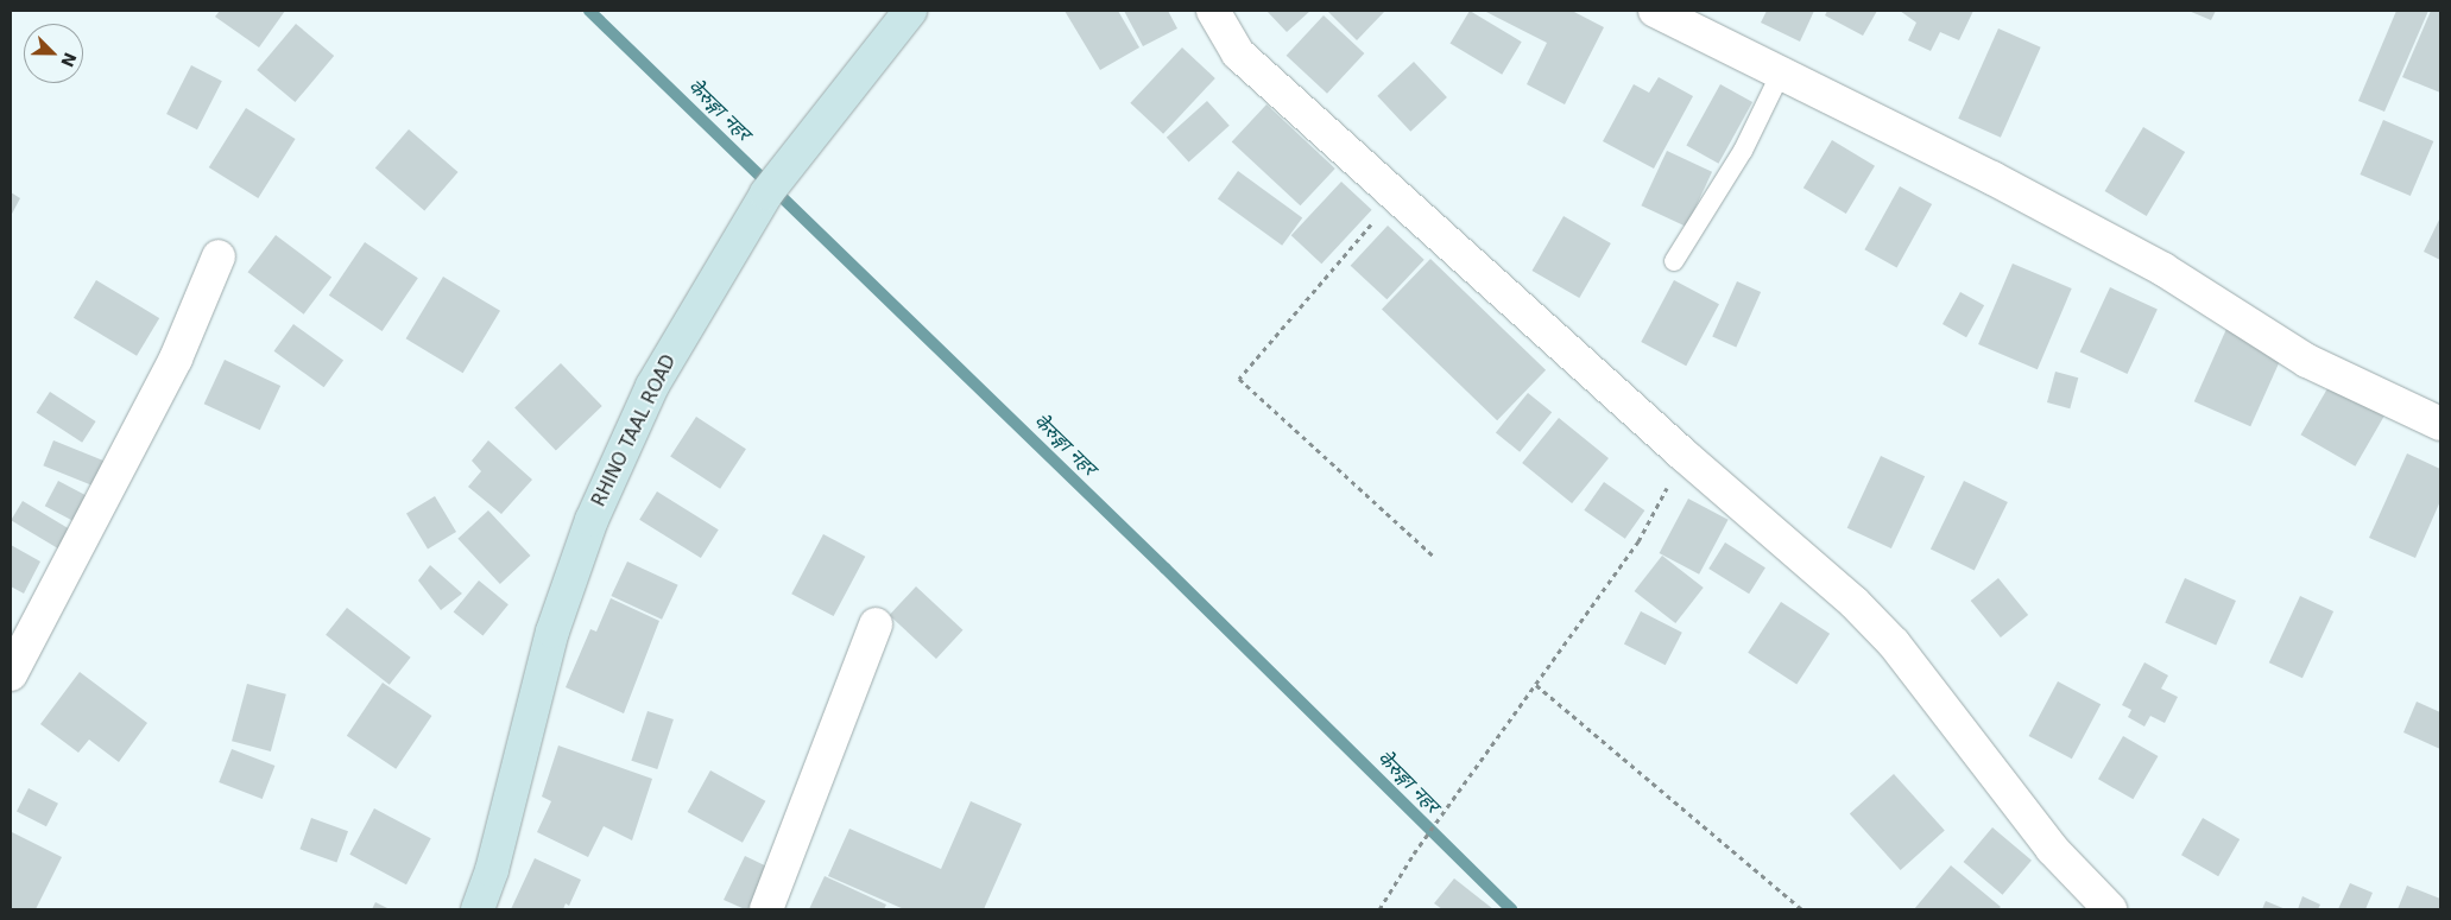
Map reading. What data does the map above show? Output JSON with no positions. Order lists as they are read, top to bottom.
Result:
{
  "streets": {
    "street": ["RHINO TAAL ROAD"]
  },
  "water": ["केेरुङ्गा नहर"],
  "north": "bottom right"
}
